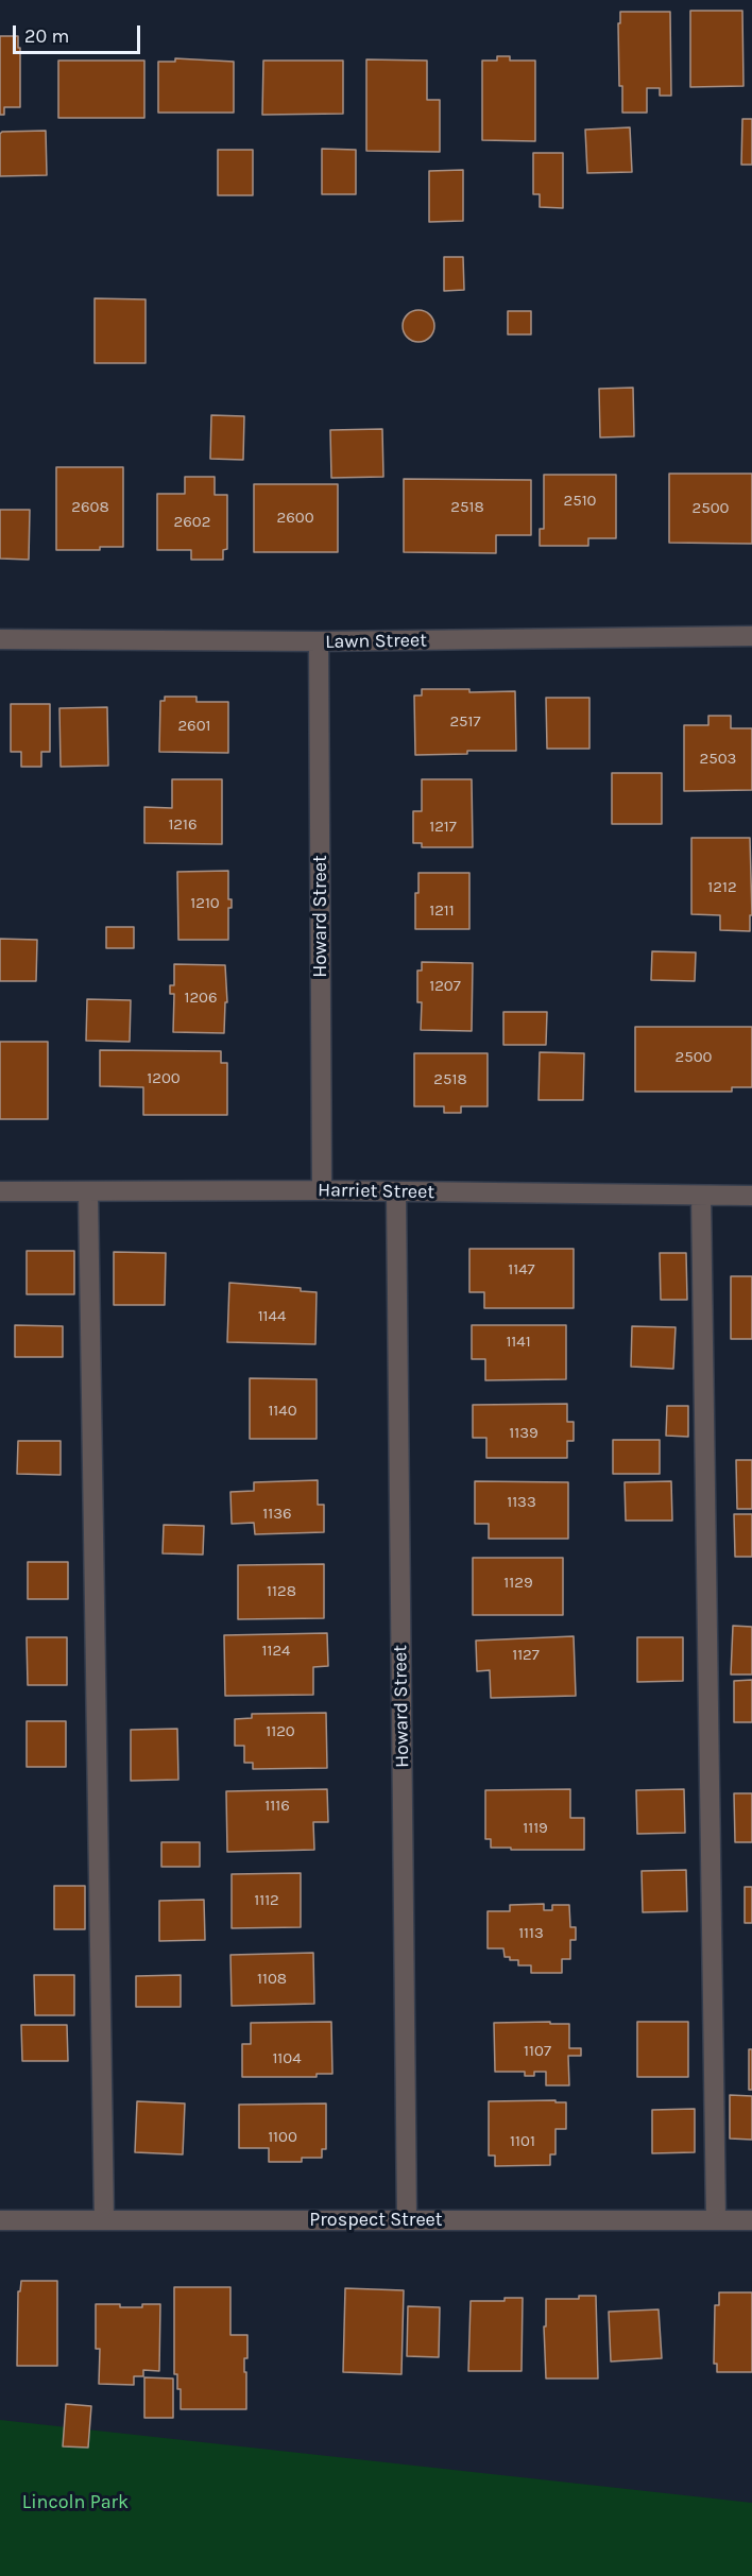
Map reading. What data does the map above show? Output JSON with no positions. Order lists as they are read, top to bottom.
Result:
{
  "streets": {
    "street": [
      "Lawn Street",
      "Howard Street",
      "Harriet Street",
      "Prospect Street"
    ]
  },
  "crossings": [
    ["Lawn Street", "Howard Street"],
    ["Howard Street", "Harriet Street"],
    ["Howard Street", "Prospect Street"]
  ],
  "parks": ["Lincoln Park"],
  "house_numbers": [
    "2510",
    "2608",
    "2518",
    "2500",
    "2600",
    "2602",
    "2517",
    "2601",
    "2503",
    "1216",
    "1217",
    "1212",
    "1210",
    "1211",
    "1207",
    "1206",
    "2500",
    "1200",
    "2518",
    "1147",
    "1144",
    "1141",
    "1140",
    "1139",
    "1133",
    "1136",
    "1129",
    "1128",
    "1124",
    "1127",
    "1120",
    "1116",
    "1119",
    "1112",
    "1113",
    "1108",
    "1107",
    "1104",
    "1100",
    "1101"
  ],
  "scale_bar": "20 m"
}
